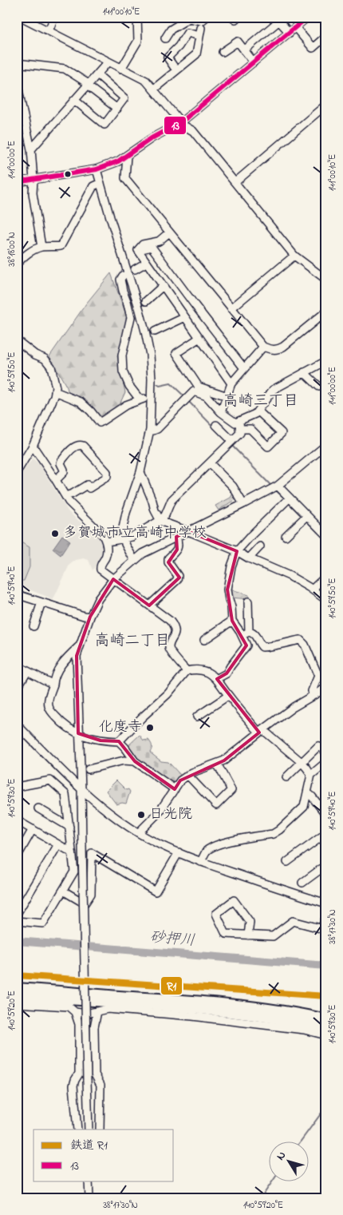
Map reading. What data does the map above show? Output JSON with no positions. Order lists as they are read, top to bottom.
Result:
{
  "districts": ["高崎三丁目", "高崎二丁目"],
  "water": ["砂押川"],
  "places": ["多賀城市立高崎中学校", "化度寺", "日光院"],
  "lines": ["transit line 13", "rail line R1"],
  "legend": ["鉄道 R1", "13"],
  "north": "top left",
  "coordinates": [
    "141°00'10\"E",
    "141°00'00\"E",
    "38°18'00\"N",
    "140°59'50\"E",
    "140°59'40\"E",
    "140°59'30\"E",
    "38°17'30\"N",
    "140°59'20\"E"
  ]
}
